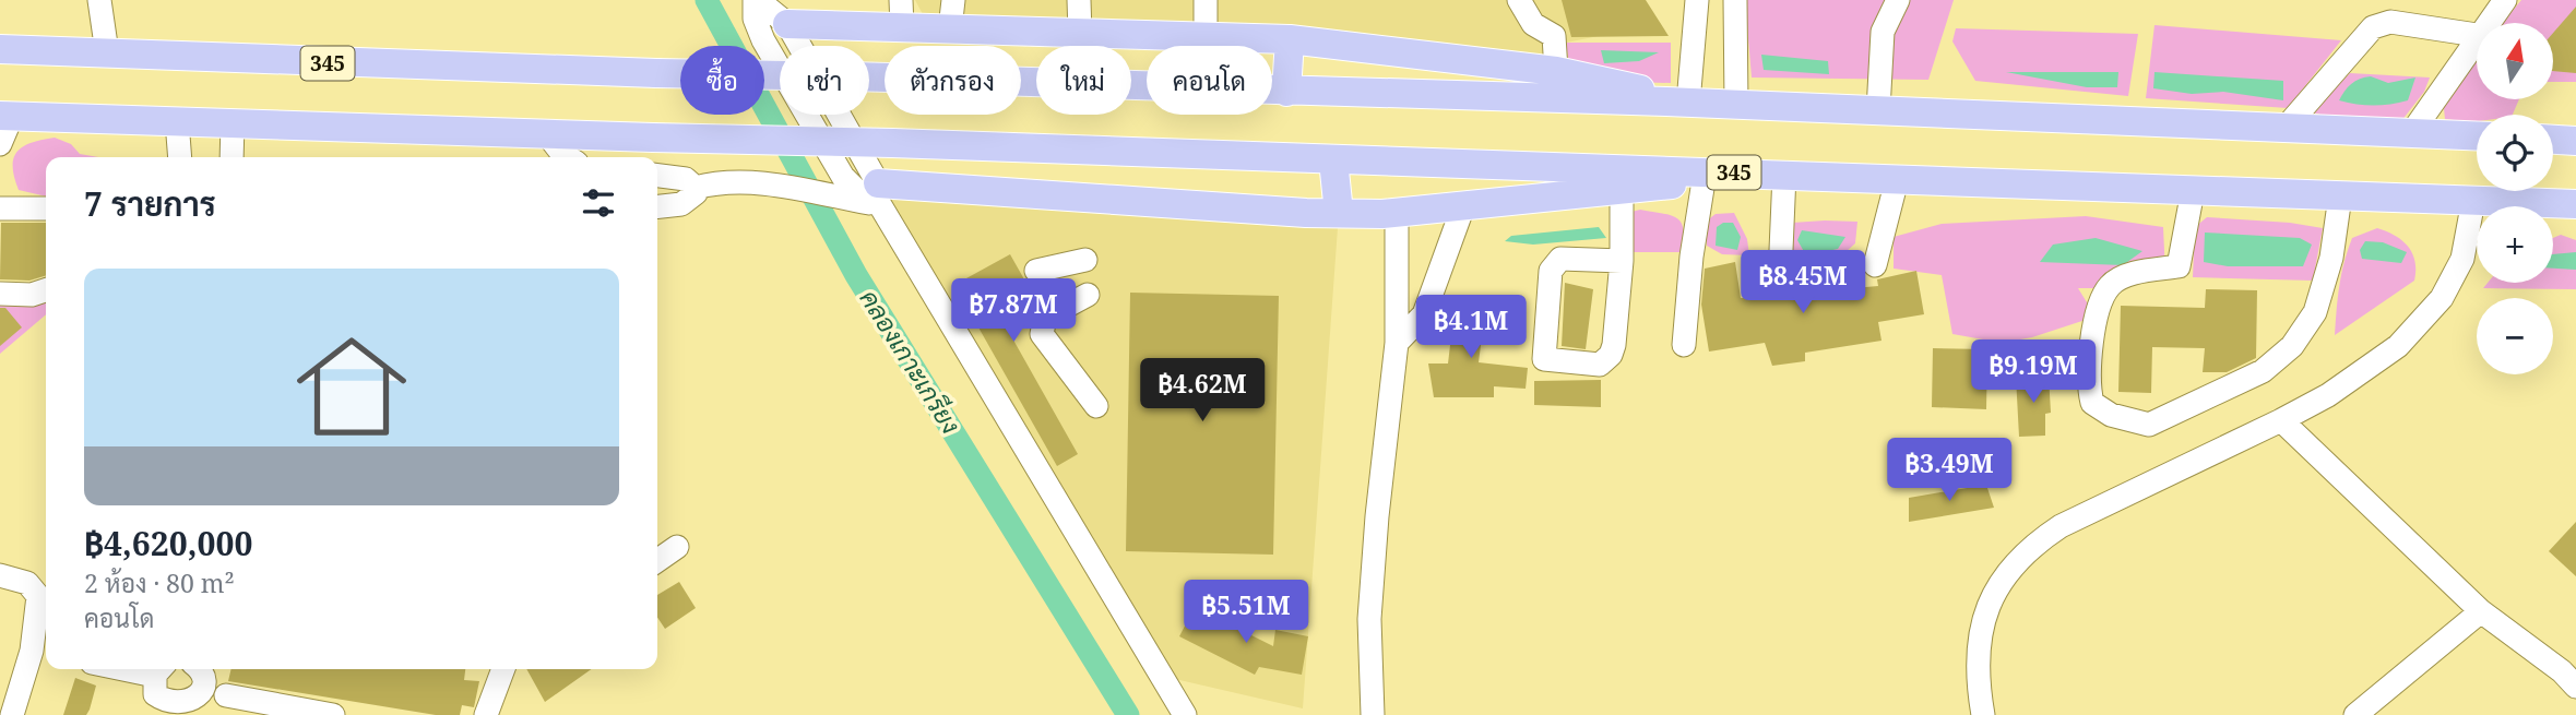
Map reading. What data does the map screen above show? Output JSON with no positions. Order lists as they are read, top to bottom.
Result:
{
  "streets": {
    "main road": ["345"]
  },
  "water": ["คลองเกาะเกรียง"],
  "north": "top",
  "page": {
    "map_buttons": ["+", "−"],
    "chip": [
      "ซื้อ",
      "เช่า",
      "ตัวกรอง",
      "ใหม่",
      "คอนโด"
    ],
    "heading": "7 รายการ",
    "list": [
      {
        "name": "฿4,620,000",
        "note": "2 ห้อง · 80 m² · คอนโด"
      }
    ],
    "price": [
      "฿8.45M",
      "฿7.87M",
      "฿4.1M",
      "฿9.19M",
      "฿4.62M",
      "฿3.49M",
      "฿5.51M"
    ]
  }
}
